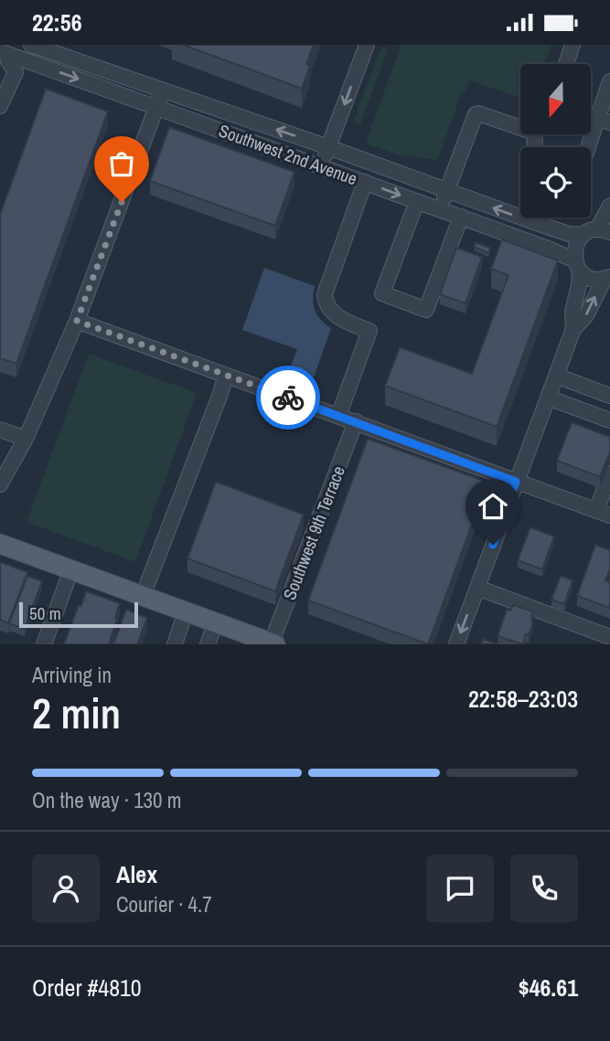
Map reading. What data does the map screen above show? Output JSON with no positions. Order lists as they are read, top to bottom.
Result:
{
  "streets": {
    "street": ["Southwest 2nd Avenue", "Southwest 9th Terrace"]
  },
  "scale_bar": "50 m",
  "north": "bottom",
  "page": {
    "status": "22:56",
    "scale": "50 m",
    "heading": ["2 min", "Arriving in", "22:58–23:03"],
    "panel": [
      "Alex",
      "Courier · 4.7",
      "Order #4810",
      "$46.61"
    ],
    "bar": "On the way · 130 m"
  }
}
